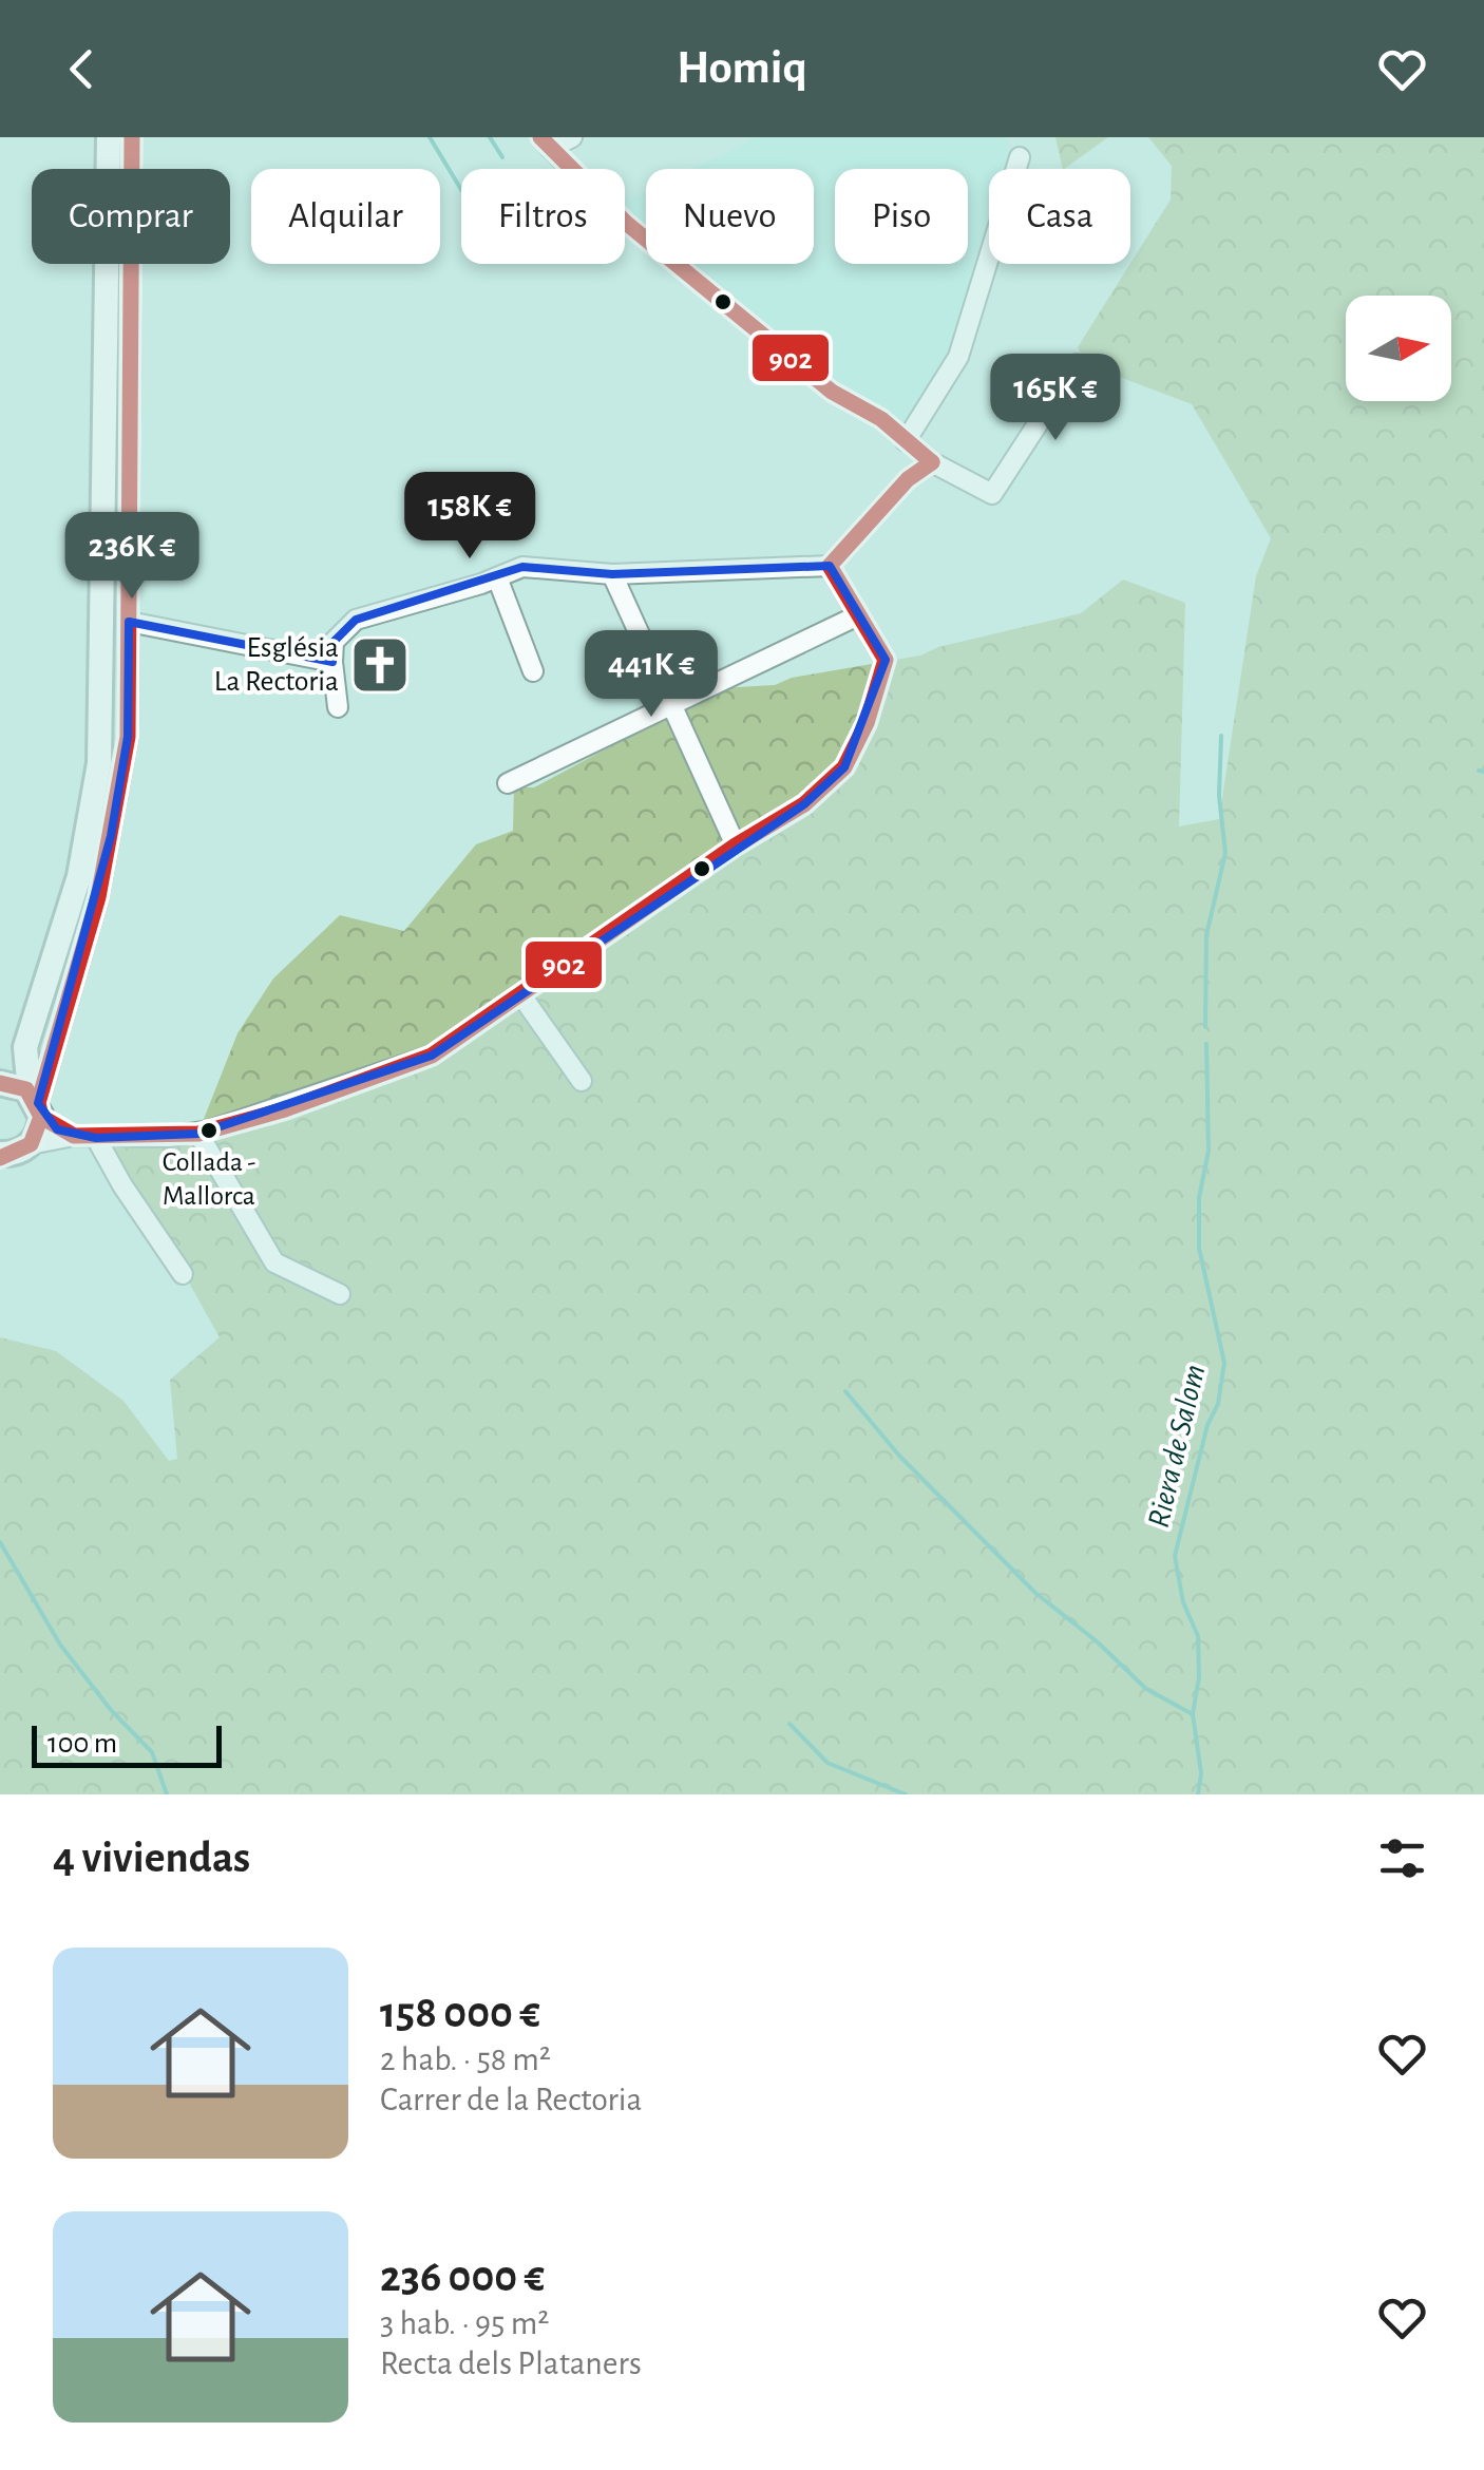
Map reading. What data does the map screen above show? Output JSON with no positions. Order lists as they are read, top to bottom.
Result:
{
  "water": ["Riera de Salom"],
  "places": {
    "church": ["Església La Rectoria"],
    "other": ["Collada - Mallorca"]
  },
  "lines": ["transit line 902"],
  "scale_bar": "100 m",
  "north": "right",
  "page": {
    "header": "Homiq",
    "chip": [
      "Comprar",
      "Alquilar",
      "Filtros",
      "Nuevo",
      "Piso",
      "Casa"
    ],
    "price": [
      "165K €",
      "158K €",
      "236K €",
      "441K €"
    ],
    "scale": "100 m",
    "heading": "4 viviendas",
    "list": [
      {
        "name": "158 000 €",
        "note": "2 hab. · 58 m² · Carrer de la Rectoria"
      },
      {
        "name": "236 000 €",
        "note": "3 hab. · 95 m² · Recta dels Plataners"
      }
    ]
  }
}
